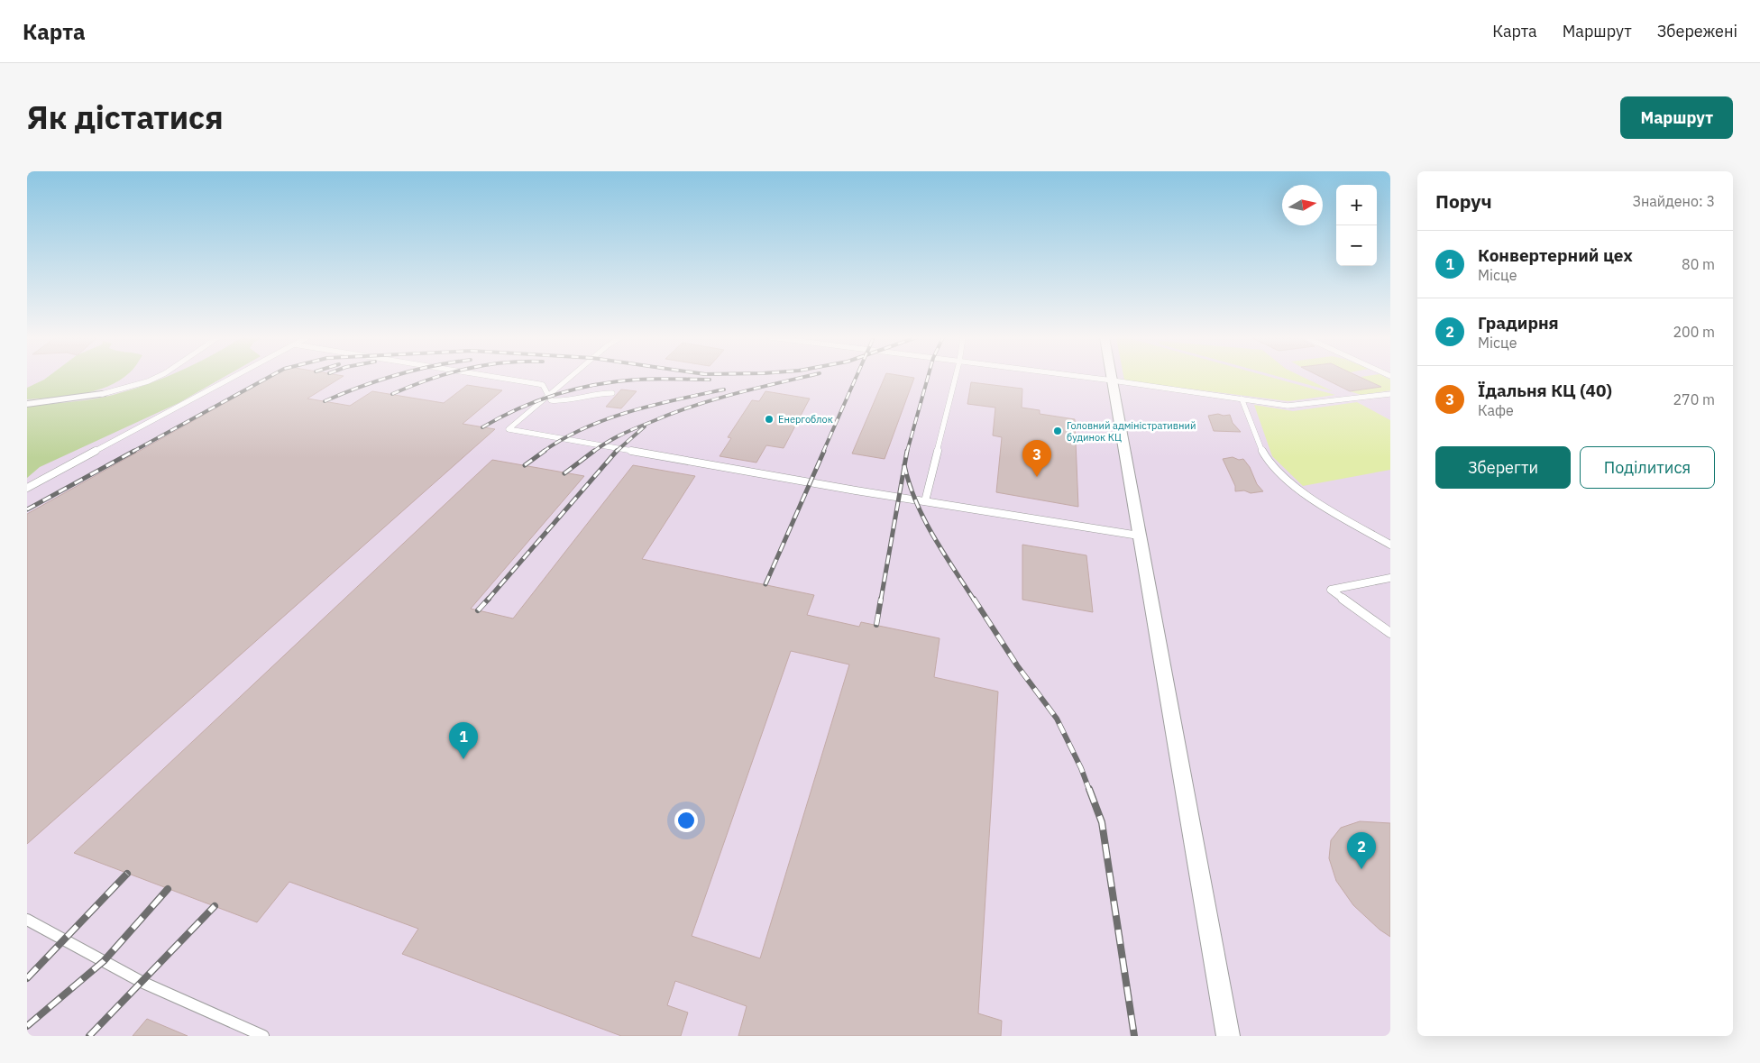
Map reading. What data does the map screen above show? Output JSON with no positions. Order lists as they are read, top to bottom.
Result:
{
  "places": ["Енергоблок", "Головний адміністративний будинок КЦ"],
  "north": "right",
  "page": {
    "header": "Карта",
    "nav": ["Карта", "Маршрут", "Збережені"],
    "title": "Як дістатися",
    "buttons": [
      "Маршрут",
      ["Зберегти", "Поділитися"]
    ],
    "heading": ["Поруч", "Знайдено: 3"],
    "map_buttons": ["+", "−"],
    "list": [
      {
        "mark": "1",
        "name": "Конвертерний цех",
        "note": "Місце",
        "value": "80 m"
      },
      {
        "mark": "2",
        "name": "Градирня",
        "note": "Місце",
        "value": "200 m"
      },
      {
        "mark": "3",
        "name": "Їдальня КЦ (40)",
        "note": "Кафе",
        "value": "270 m"
      }
    ],
    "pins": ["3", "1", "2"]
  }
}
